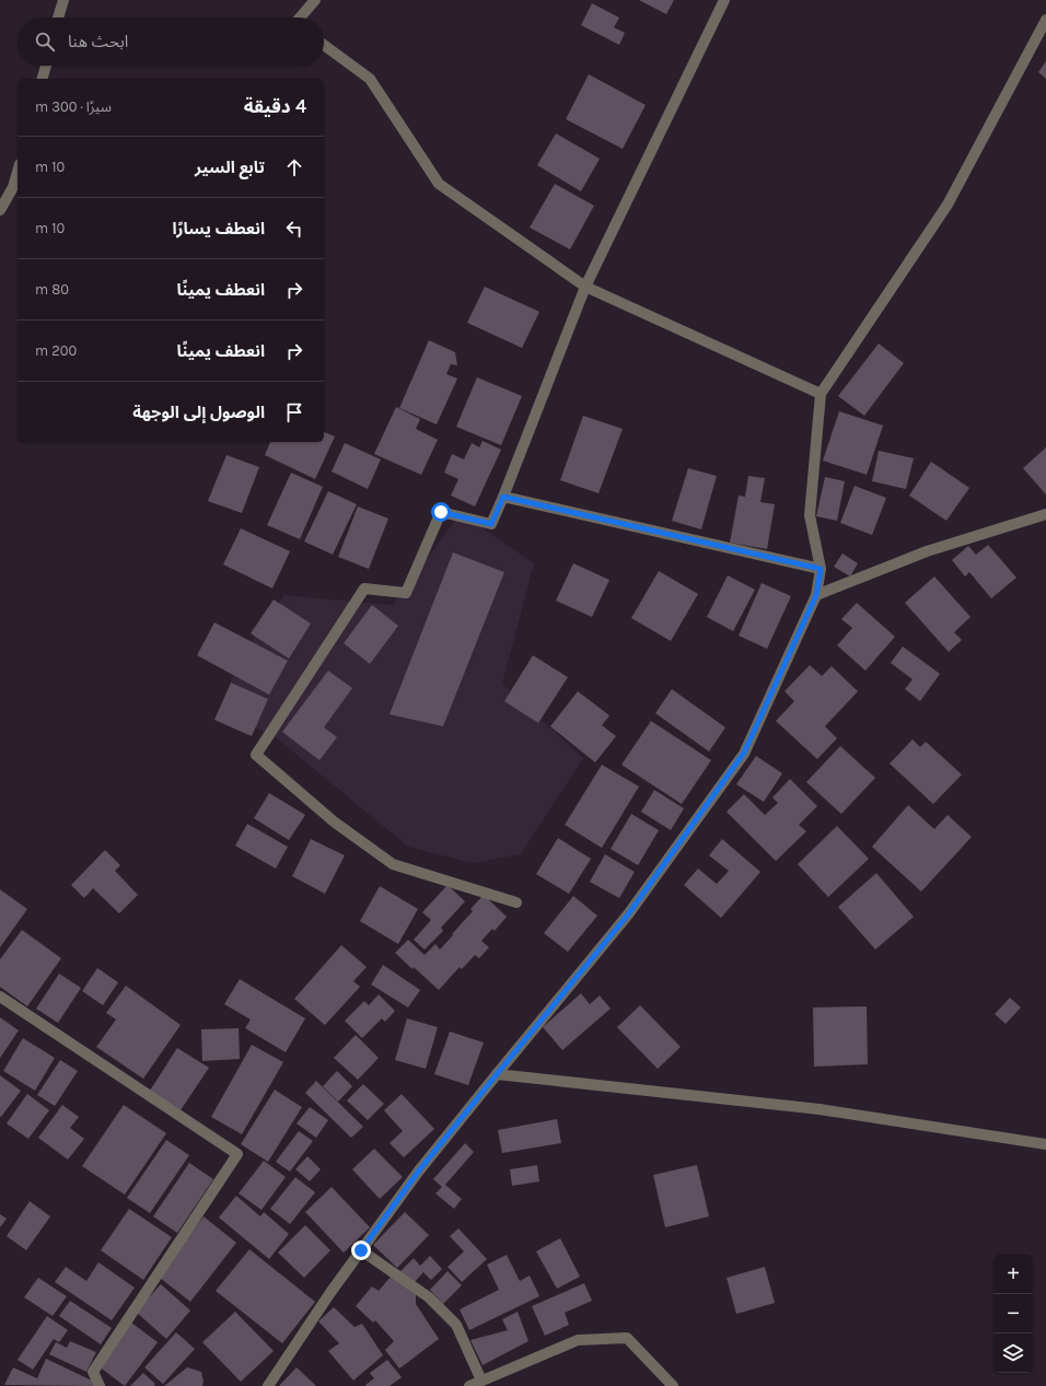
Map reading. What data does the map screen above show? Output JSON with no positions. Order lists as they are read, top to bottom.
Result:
{
  "page": {
    "search": "ابحث هنا",
    "heading": ["4 دقيقة", "سيرًا · 300 m"],
    "list": [
      ["تابع السير", "10 m"],
      ["انعطف يسارًا", "10 m"],
      ["انعطف يمينًا", "80 m"],
      ["انعطف يمينًا", "200 m"],
      "الوصول إلى الوجهة"
    ],
    "map_buttons": ["+", "−"]
  }
}
